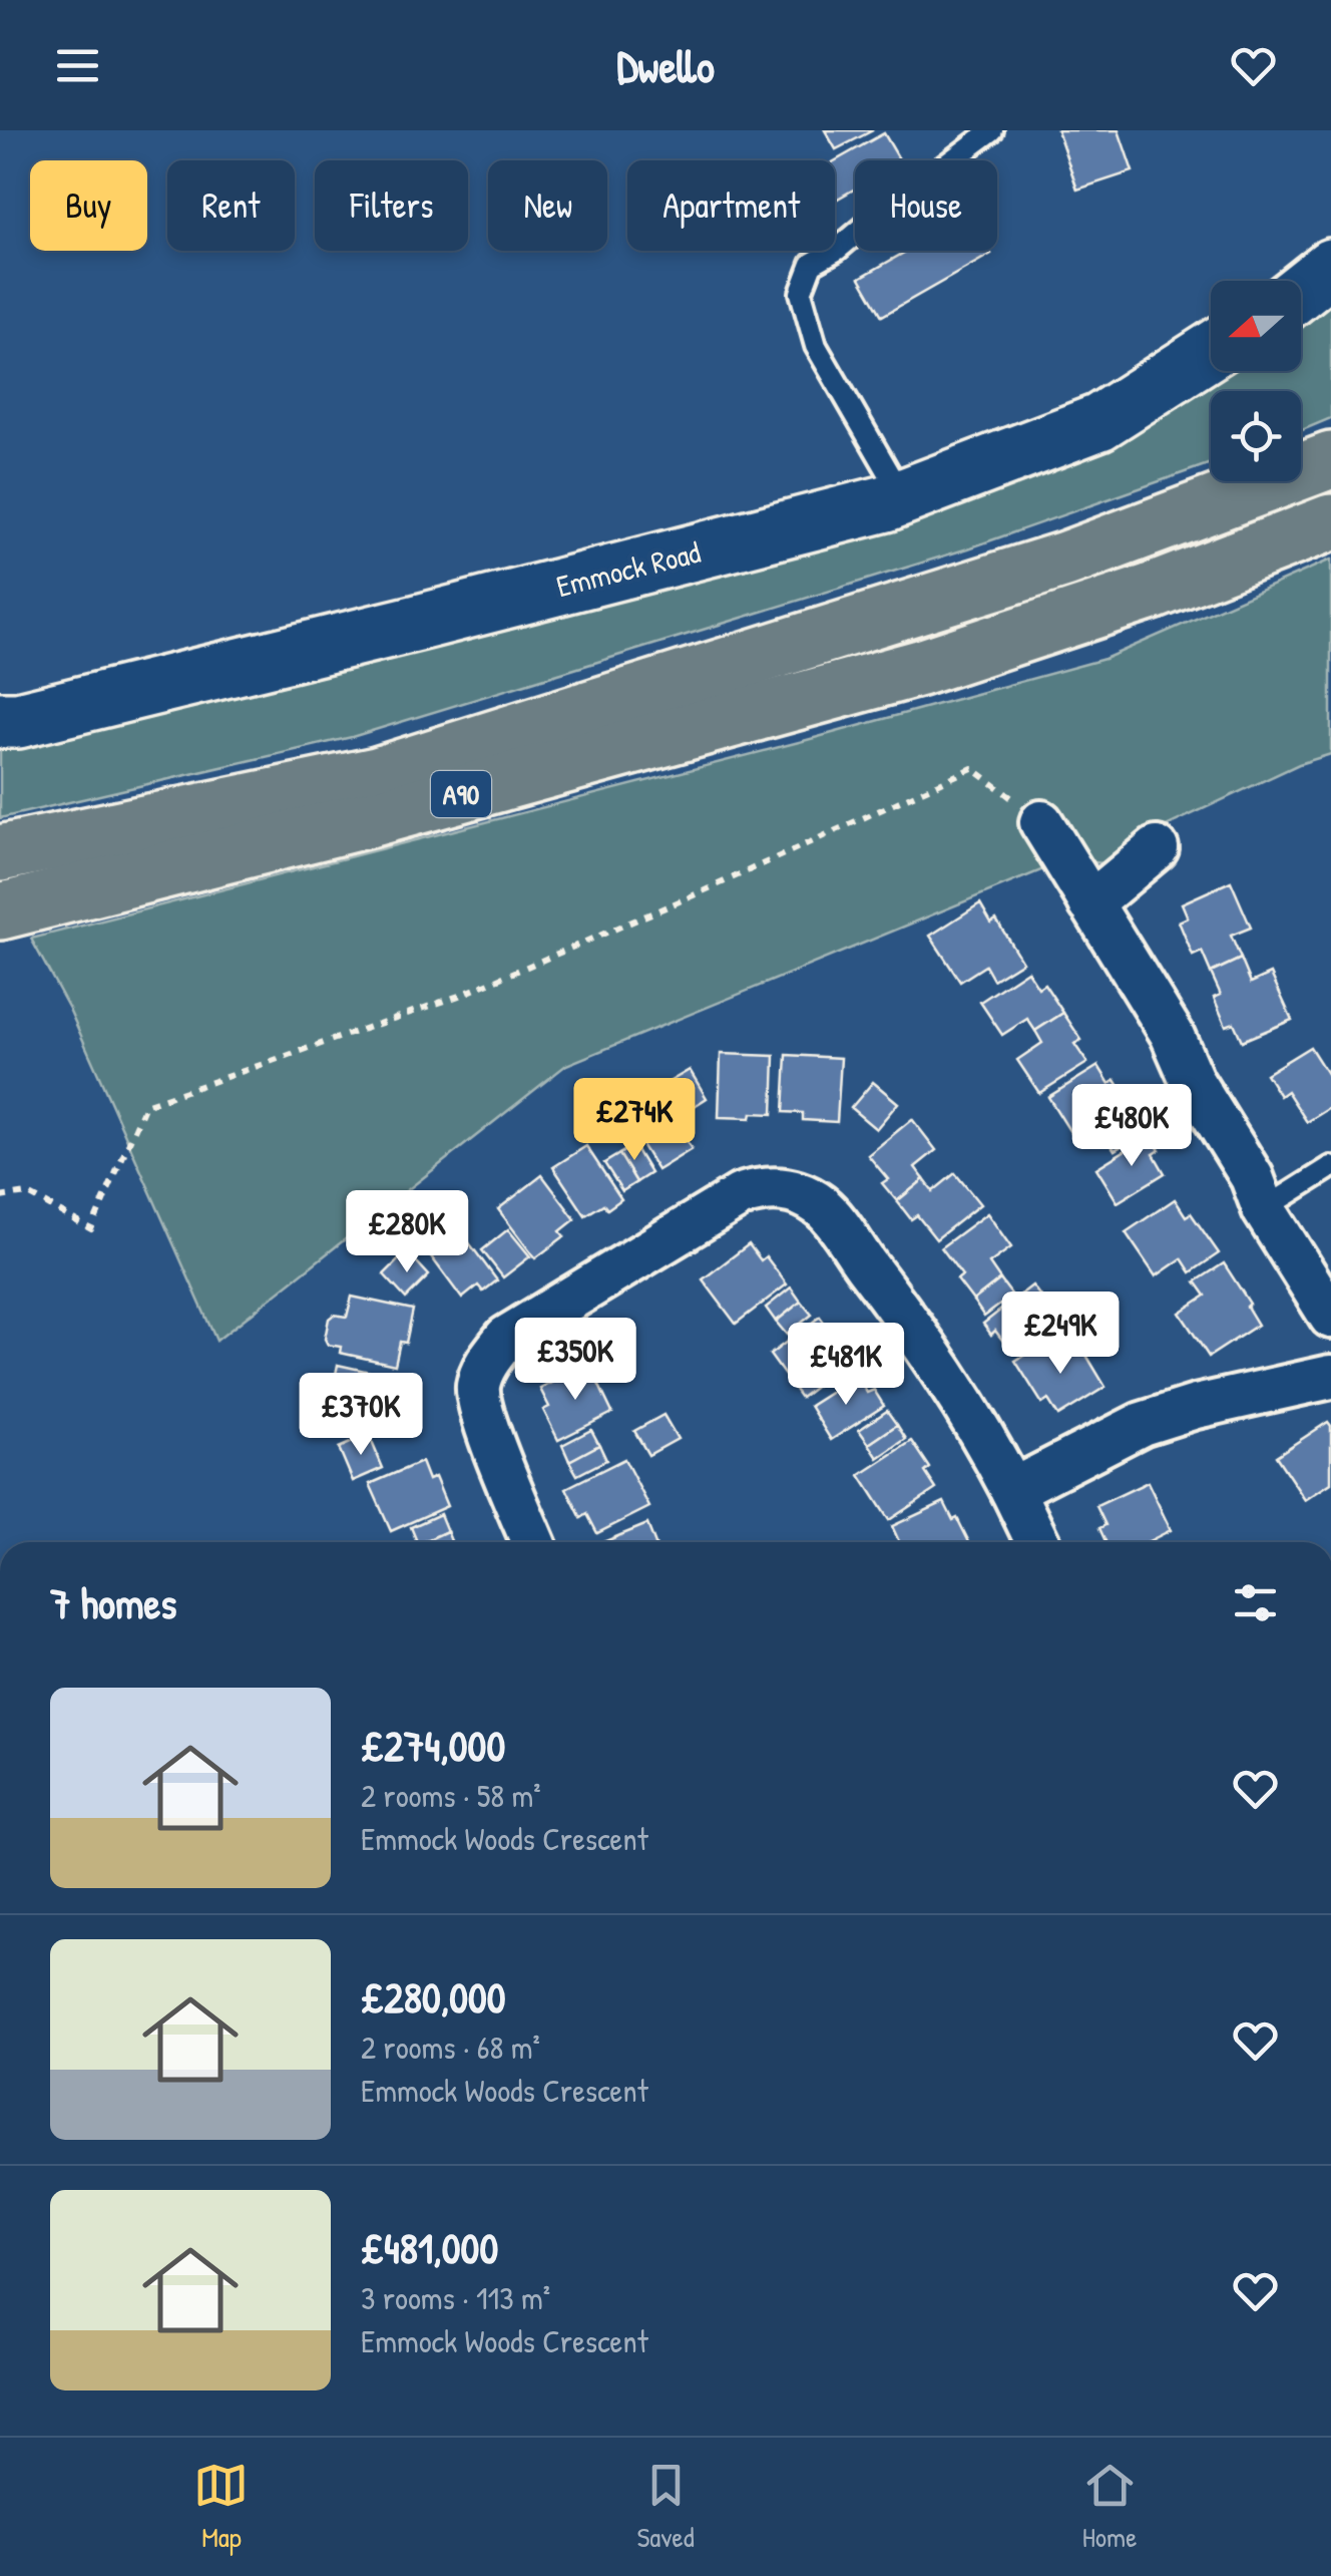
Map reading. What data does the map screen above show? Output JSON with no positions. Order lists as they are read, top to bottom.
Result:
{
  "streets": {
    "highway": ["A90"],
    "street": ["Emmock Road"]
  },
  "north": "left",
  "page": {
    "header": "Dwello",
    "chip": [
      "Buy",
      "Rent",
      "Filters",
      "New",
      "Apartment",
      "House"
    ],
    "price": [
      "£274K",
      "£480K",
      "£280K",
      "£249K",
      "£350K",
      "£481K",
      "£370K"
    ],
    "heading": "7 homes",
    "list": [
      {
        "name": "£274,000",
        "note": "2 rooms · 58 m² · Emmock Woods Crescent"
      },
      {
        "name": "£280,000",
        "note": "2 rooms · 68 m² · Emmock Woods Crescent"
      },
      {
        "name": "£481,000",
        "note": "3 rooms · 113 m² · Emmock Woods Crescent"
      }
    ],
    "tabs": ["Map", "Saved", "Home"]
  }
}
